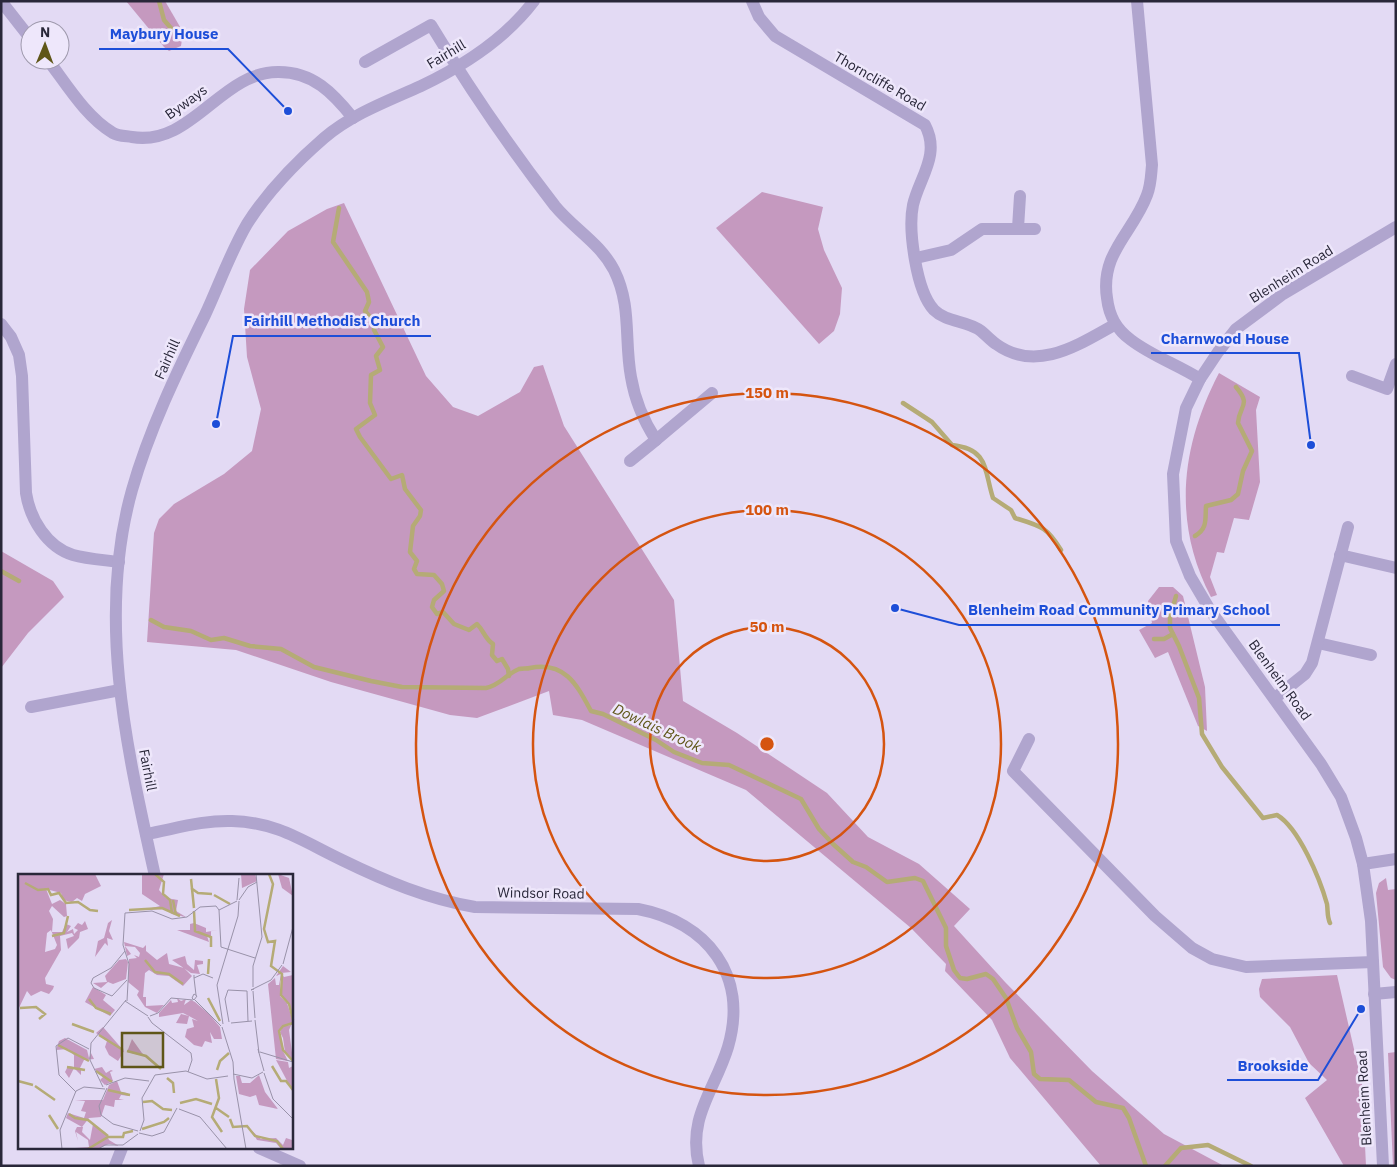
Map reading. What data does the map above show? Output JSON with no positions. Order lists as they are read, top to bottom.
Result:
{
  "streets": {
    "street": [
      "Fairhill",
      "Thorncliffe Road",
      "Byways",
      "Blenheim Road",
      "Windsor Road"
    ]
  },
  "crossings": [
    ["Fairhill", "Byways"],
    ["Fairhill", "Windsor Road"]
  ],
  "water": ["Dowlais Brook"],
  "places": [
    "Maybury House",
    "Fairhill Methodist Church",
    "Charnwood House",
    "Blenheim Road Community Primary School",
    "Brookside"
  ],
  "north": "top",
  "rings": ["150 m", "100 m", "50 m"]
}
